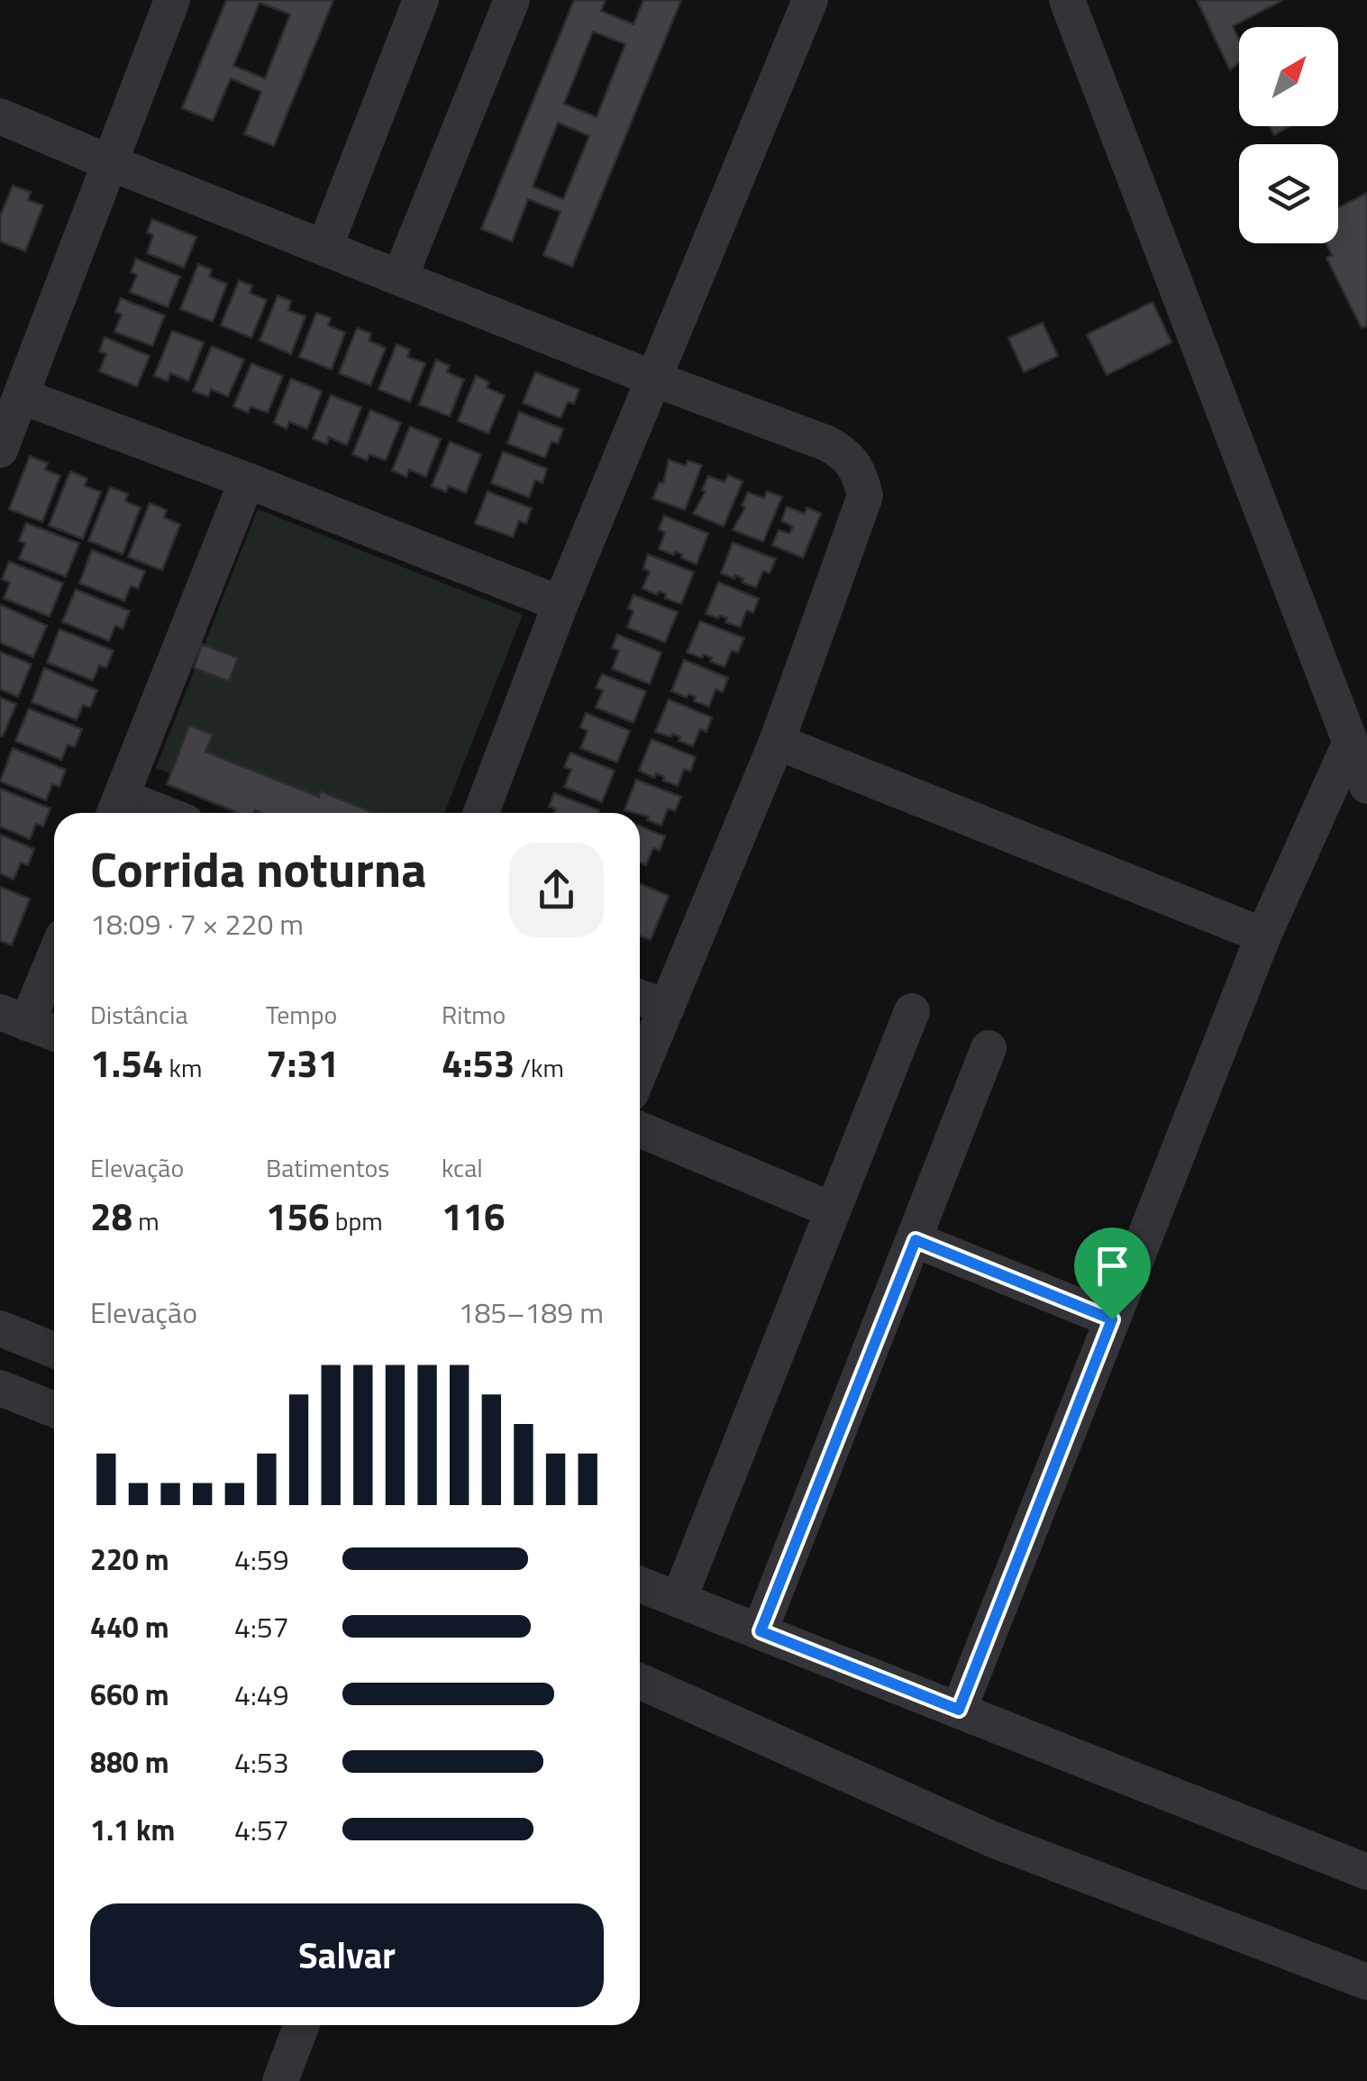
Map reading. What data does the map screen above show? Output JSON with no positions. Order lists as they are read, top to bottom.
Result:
{
  "north": "top right",
  "page": {
    "heading": ["Corrida noturna", "18:09 · 7 × 220 m"],
    "stats": [
      ["Distância", "1.54 km"],
      ["Tempo", "7:31"],
      ["Ritmo", "4:53 /km"],
      ["Elevação", "28 m"],
      ["Batimentos", "156 bpm"],
      ["kcal", "116"]
    ],
    "chart": ["Elevação", "185–189 m"],
    "list": [
      {
        "name": "220 m",
        "note": "4:59"
      },
      {
        "name": "440 m",
        "note": "4:57"
      },
      {
        "name": "660 m",
        "note": "4:49"
      },
      {
        "name": "880 m",
        "note": "4:53"
      },
      {
        "name": "1.1 km",
        "note": "4:57"
      }
    ],
    "buttons": "Salvar"
  }
}
